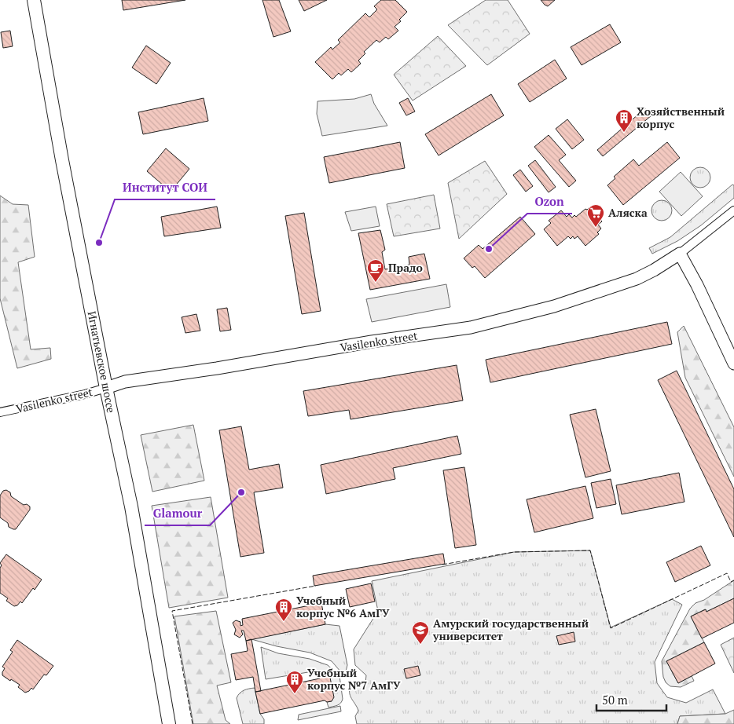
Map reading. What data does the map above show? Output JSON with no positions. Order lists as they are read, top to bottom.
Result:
{
  "streets": {
    "main road": ["Vasilenko street", "Игнатьевское шоссе"]
  },
  "crossings": [
    ["Vasilenko street", "Игнатьевское шоссе"]
  ],
  "places": {
    "building": ["Хозяйственный корпус", "Учебный корпус №6 АмГУ", "Учебный корпус №7 АмГУ"],
    "supermarket": ["Аляска"],
    "other": ["Институт СОИ", "Ozon", "Glamour"],
    "cafe": ["Прадо"],
    "school or university": ["Амурский государственный университет"]
  },
  "scale_bar": "50 m"
}
